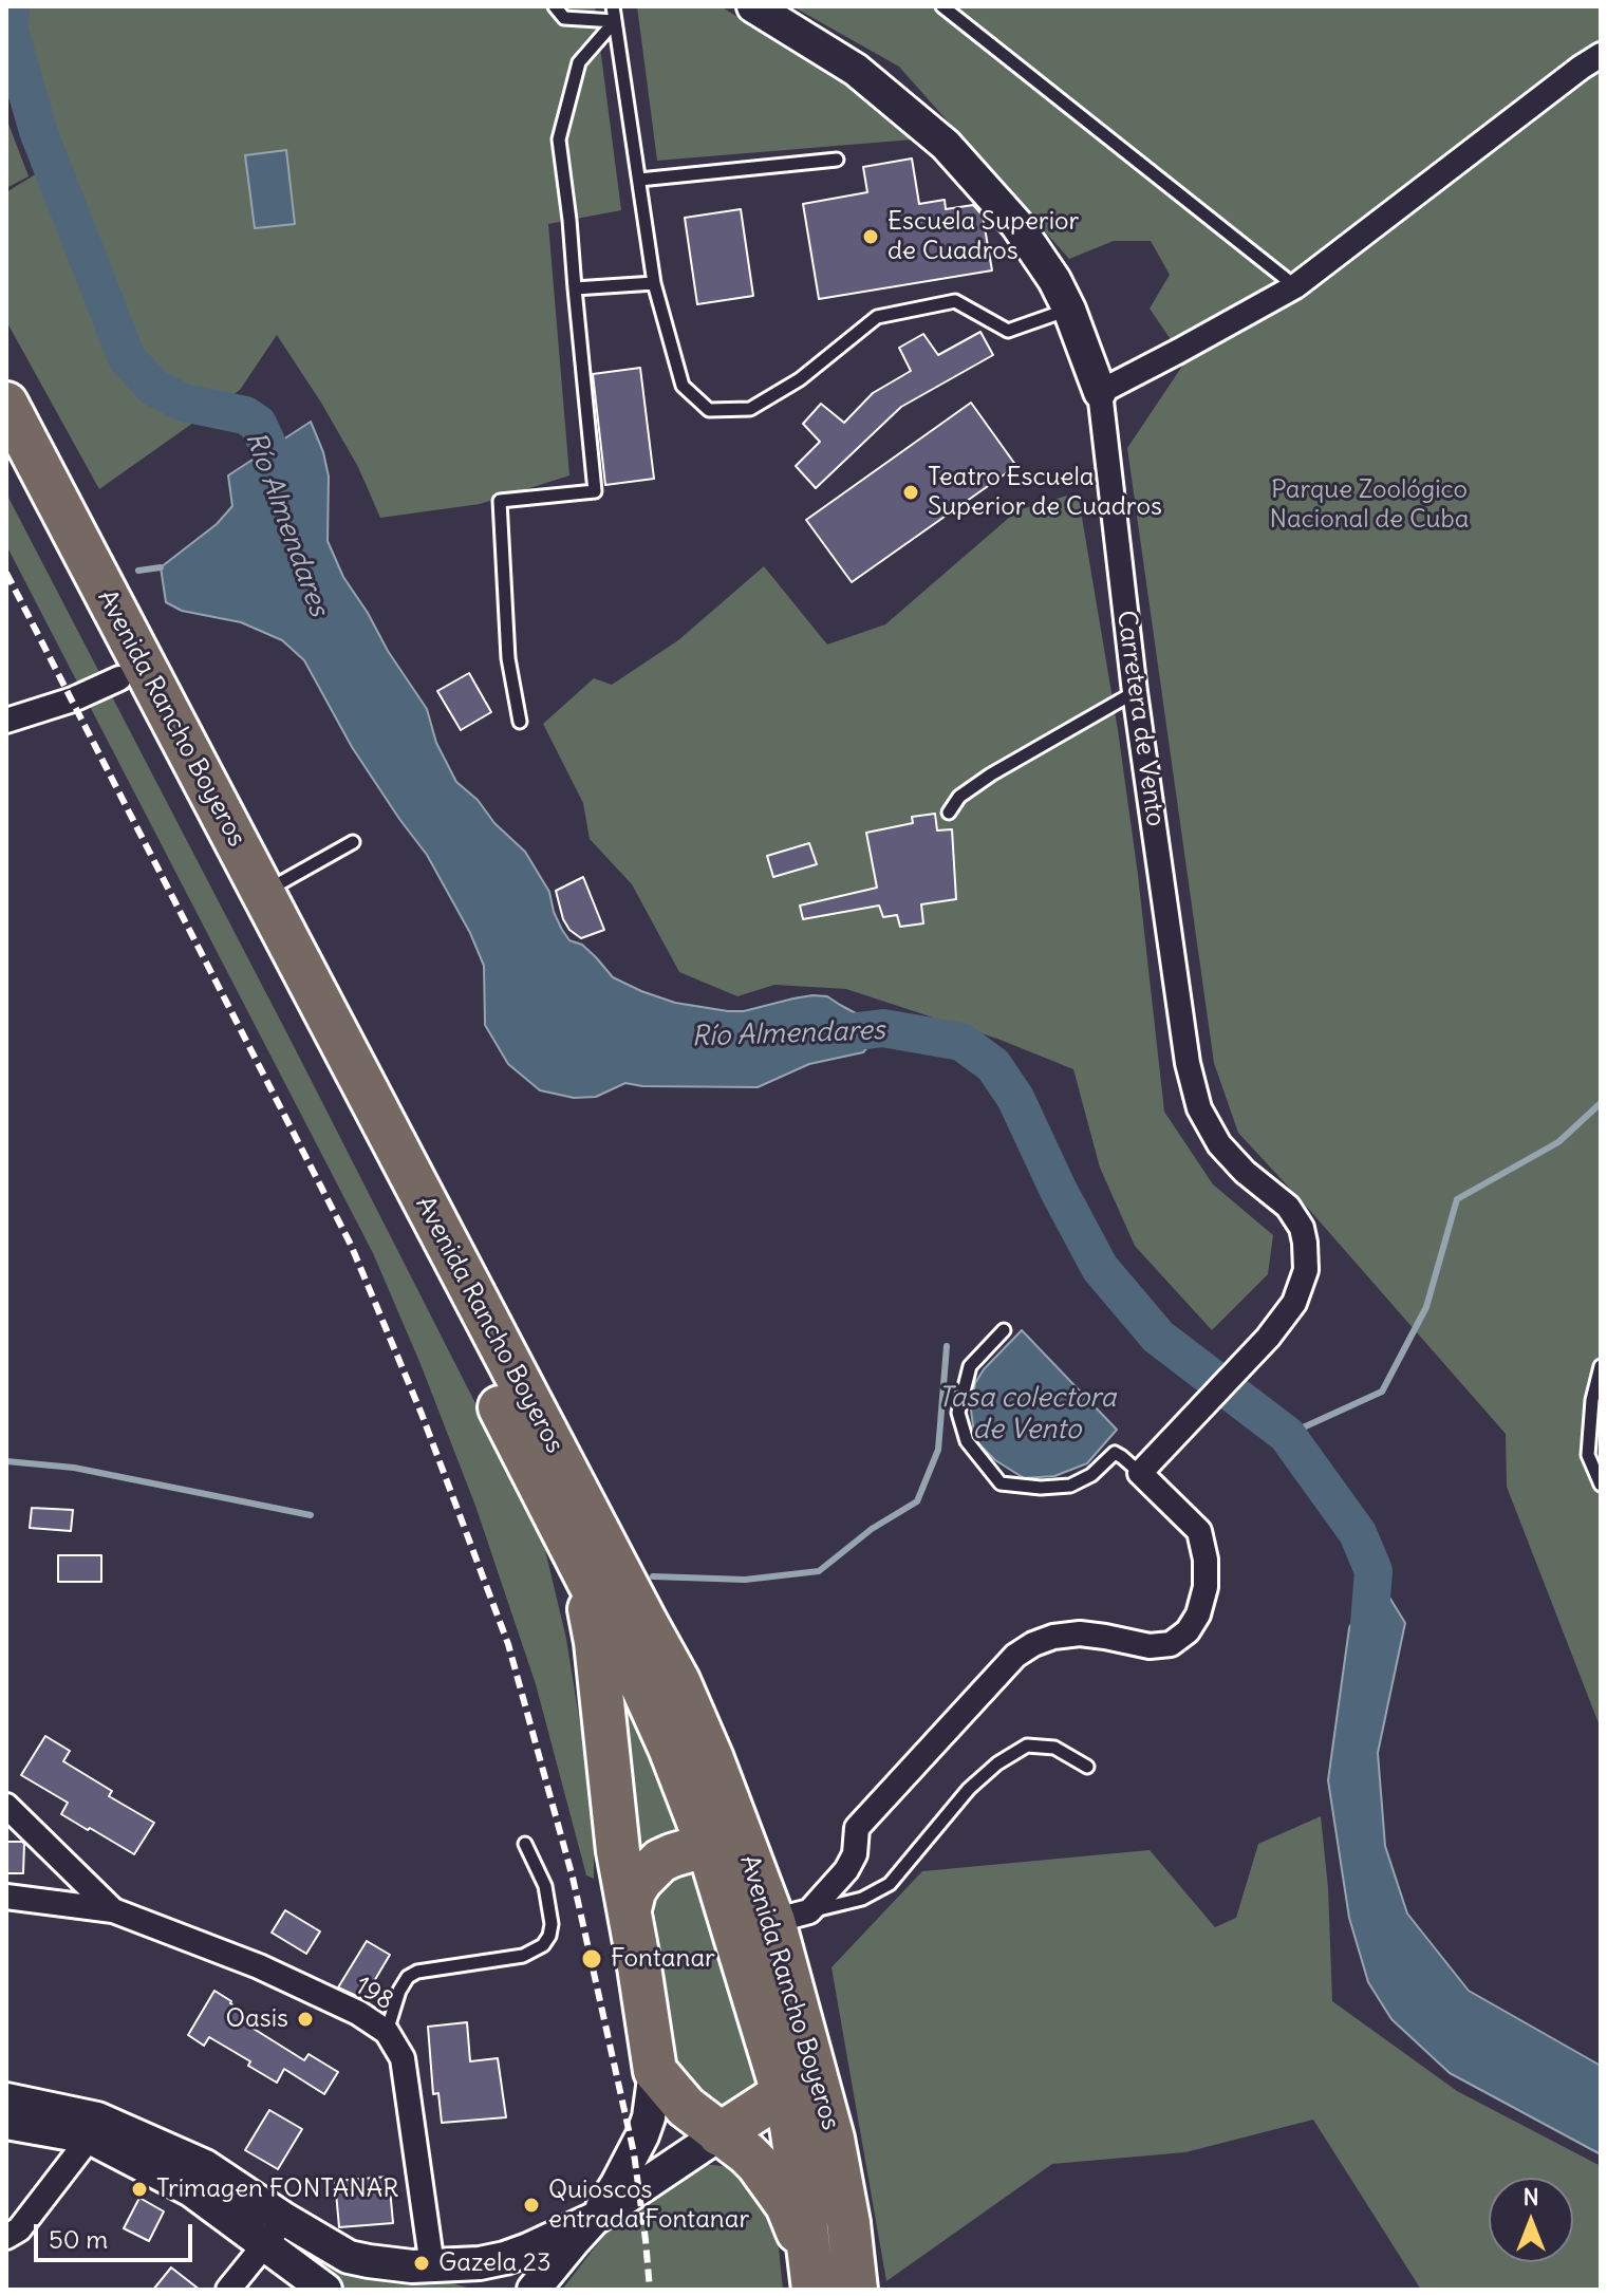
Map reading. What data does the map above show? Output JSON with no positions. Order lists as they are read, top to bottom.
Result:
{
  "streets": {
    "highway": ["Avenida Rancho Boyeros"],
    "street": ["Carretera de Vento", "198"]
  },
  "water": ["Río Almendares", "Tasa colectora de Vento"],
  "parks": ["Parque Zoológico Nacional de Cuba"],
  "places": [
    "Escuela Superior de Cuadros",
    "Teatro Escuela Superior de Cuadros",
    "Fontanar",
    "Oasis",
    "Trimagen FONTANAR",
    "Quioscos entrada Fontanar",
    "Gazela 23"
  ],
  "scale_bar": "50 m",
  "north": "top"
}
